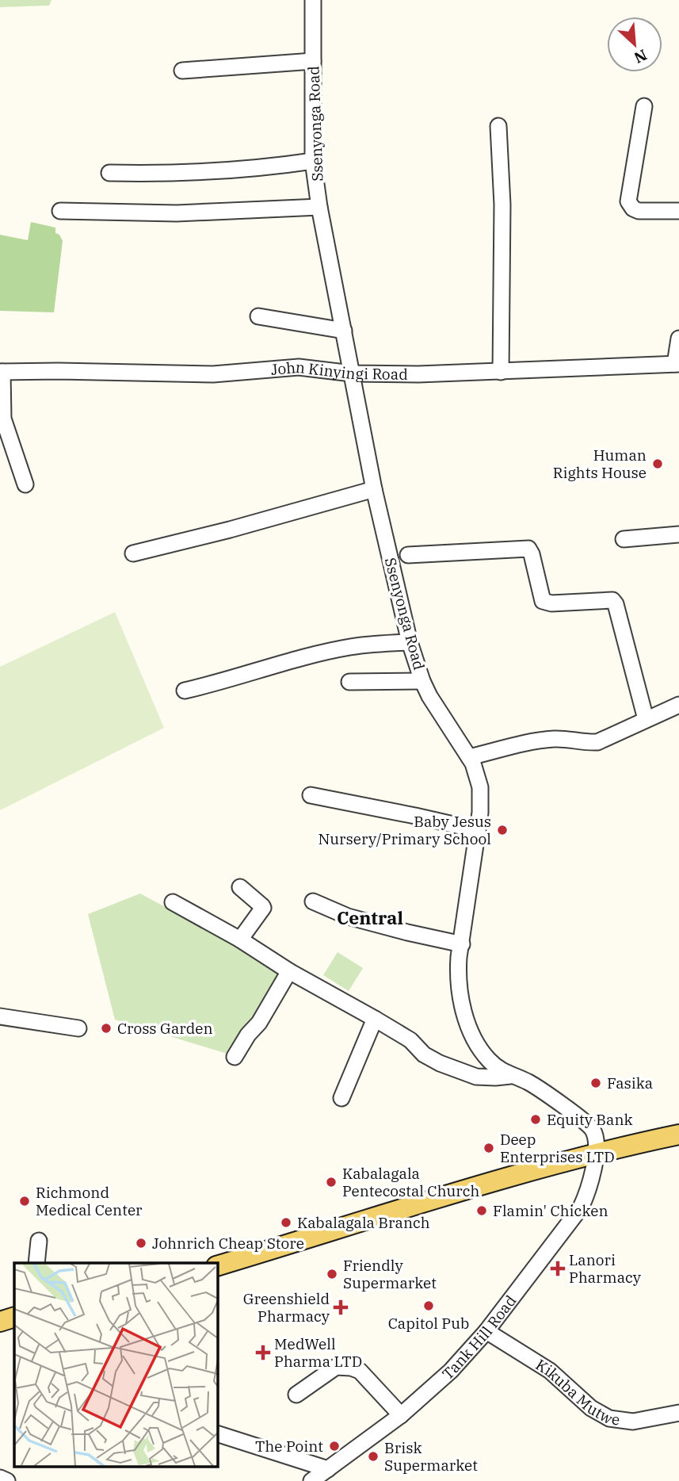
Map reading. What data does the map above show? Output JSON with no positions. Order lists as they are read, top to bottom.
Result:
{
  "streets": {
    "street": [
      "Ssenyonga Road",
      "John Kinyingi Road",
      "Tank Hill Road",
      "Kikuba Mutwe"
    ]
  },
  "crossings": [
    ["Ssenyonga Road", "John Kinyingi Road"],
    ["Ssenyonga Road", "Tank Hill Road"],
    ["Tank Hill Road", "Kikuba Mutwe"]
  ],
  "districts": ["Central"],
  "places": {
    "other": [
      "Human Rights House",
      "Baby Jesus Nursery/Primary School",
      "Cross Garden",
      "Fasika",
      "Equity Bank",
      "Deep Enterprises LTD",
      "Kabalagala Pentecostal Church",
      "Richmond Medical Center",
      "Flamin' Chicken",
      "Kabalagala Branch",
      "Johnrich Cheap Store",
      "Friendly Supermarket",
      "Capitol Pub",
      "The Point",
      "Brisk Supermarket"
    ],
    "health": ["Lanori Pharmacy", "Greenshield Pharmacy", "MedWell Pharma LTD"]
  },
  "north": "bottom right"
}
